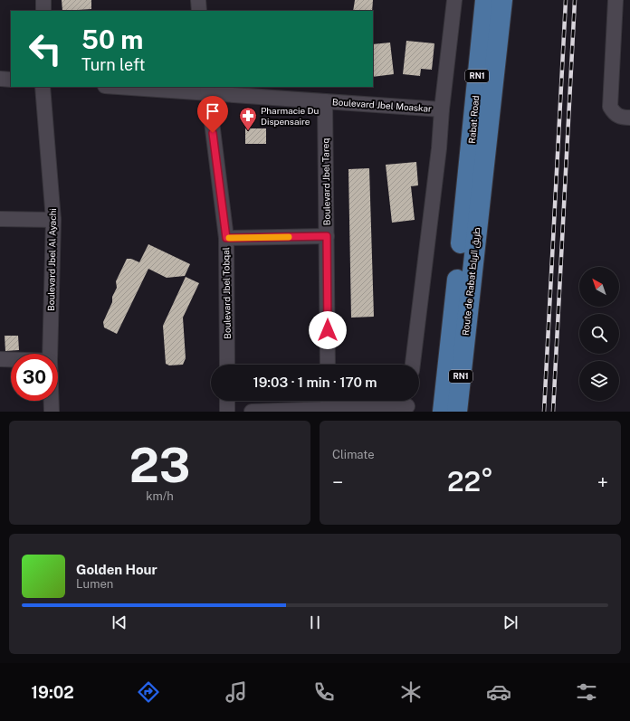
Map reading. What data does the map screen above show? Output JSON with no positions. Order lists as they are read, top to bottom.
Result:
{
  "streets": {
    "main road": ["RN1", "Route de Rabat طريق الرباط"],
    "street": [
      "Boulevard Jbel Moaskar",
      "Boulevard Jbel Tareq",
      "Boulevard Jbel Al Ayachi",
      "Boulevard Jbel Tobqal"
    ]
  },
  "crossings": [
    ["Boulevard Jbel Moaskar", "Boulevard Jbel Tareq"],
    ["Boulevard Jbel Moaskar", "Boulevard Jbel Tobqal"]
  ],
  "places": {
    "pharmacy": ["Pharmacie Du Dispensaire"]
  },
  "north": "top left",
  "page": {
    "turn": ["50 m", "Turn left"],
    "limit": "30",
    "trip": "19:03 · 1 min · 170 m",
    "tile": [
      ["23", "km/h"],
      "Climate"
    ],
    "heat": ["−", "22°", "+"],
    "song": ["Golden Hour", "Lumen"],
    "tabs": "19:02"
  }
}
